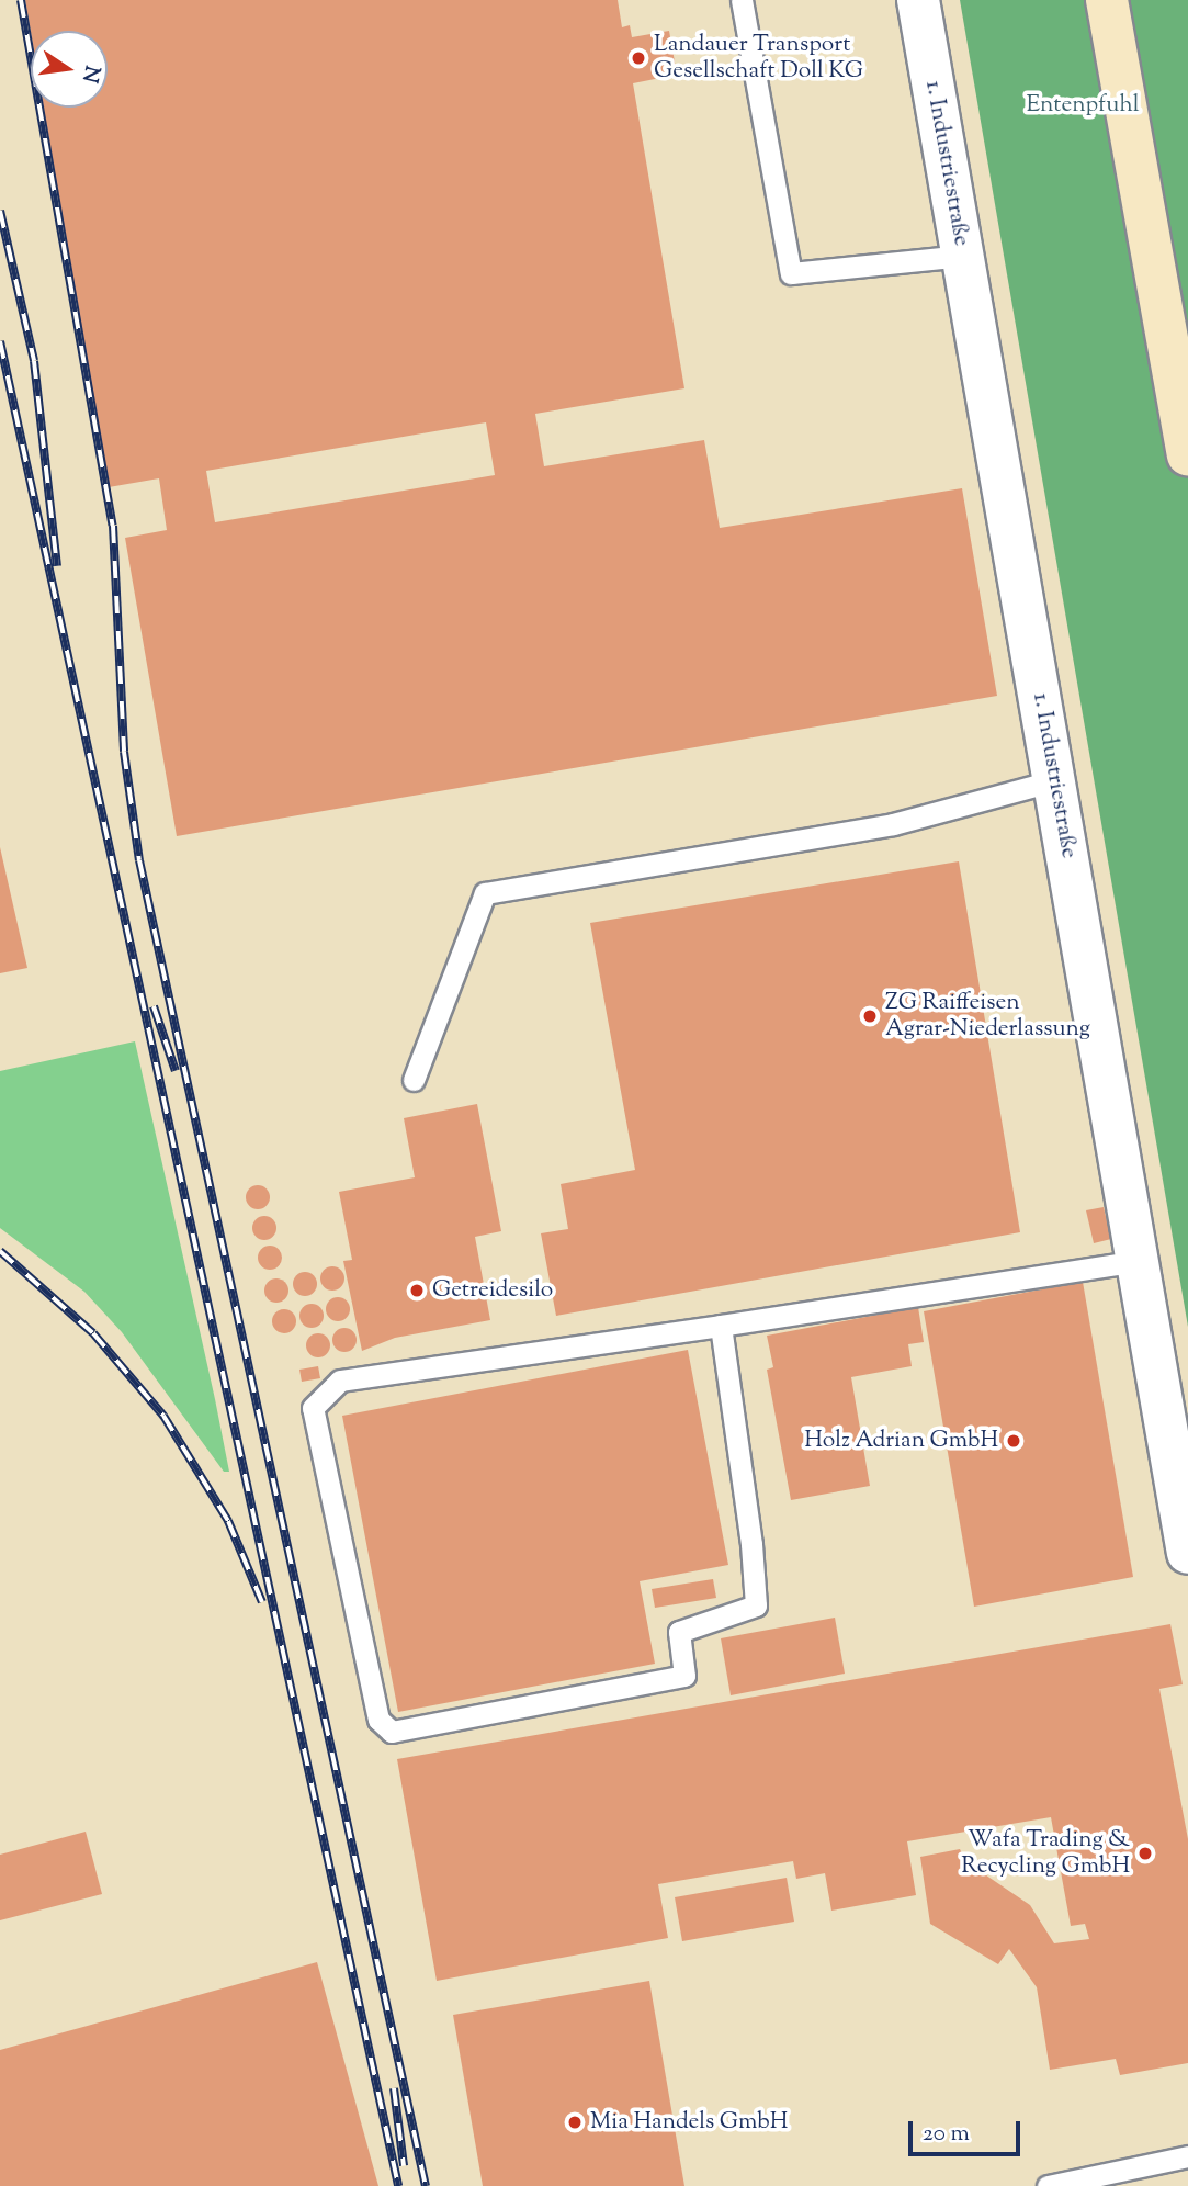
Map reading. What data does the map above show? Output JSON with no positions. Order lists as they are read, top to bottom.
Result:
{
  "streets": {
    "street": ["1. Industriestraße"]
  },
  "parks": ["Entenpfuhl"],
  "places": [
    "Landauer Transport Gesellschaft Doll KG",
    "ZG Raiffeisen Agrar-Niederlassung",
    "Getreidesilo",
    "Holz Adrian GmbH",
    "Wafa Trading & Recycling GmbH",
    "Mia Handels GmbH"
  ],
  "scale_bar": "20 m",
  "north": "right"
}
